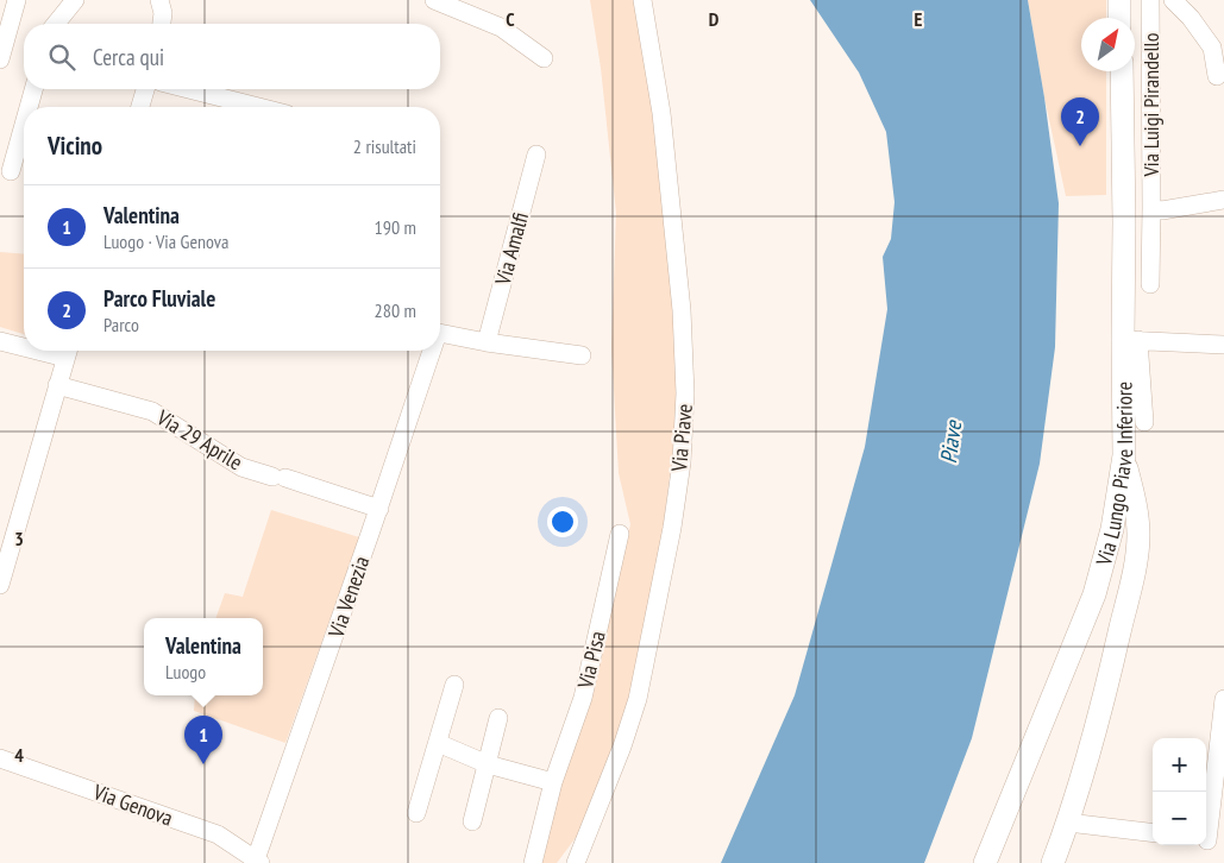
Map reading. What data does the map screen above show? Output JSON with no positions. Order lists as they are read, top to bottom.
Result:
{
  "streets": {
    "main road": ["Via Lungo Piave Inferiore"],
    "street": [
      "Via Luigi Pirandello",
      "Via Amalfi",
      "Via Piave",
      "Via 29 Aprile",
      "Via Venezia",
      "Via Pisa",
      "Via Genova"
    ]
  },
  "crossings": [
    ["Via 29 Aprile", "Via Venezia"],
    ["Via Venezia", "Via Genova"]
  ],
  "water": ["Piave"],
  "north": "top right",
  "page": {
    "search": "Cerca qui",
    "pins": ["2", "1"],
    "heading": ["Vicino", "2 risultati"],
    "list": [
      {
        "mark": "1",
        "name": "Valentina",
        "note": "Luogo · Via Genova",
        "value": "190 m"
      },
      {
        "mark": "2",
        "name": "Parco Fluviale",
        "note": "Parco",
        "value": "280 m"
      }
    ],
    "popup": ["Valentina", "Luogo"],
    "map_buttons": ["+", "−"]
  },
  "grid": {
    "columns": ["C", "D", "E"],
    "rows": ["3", "4"]
  }
}
